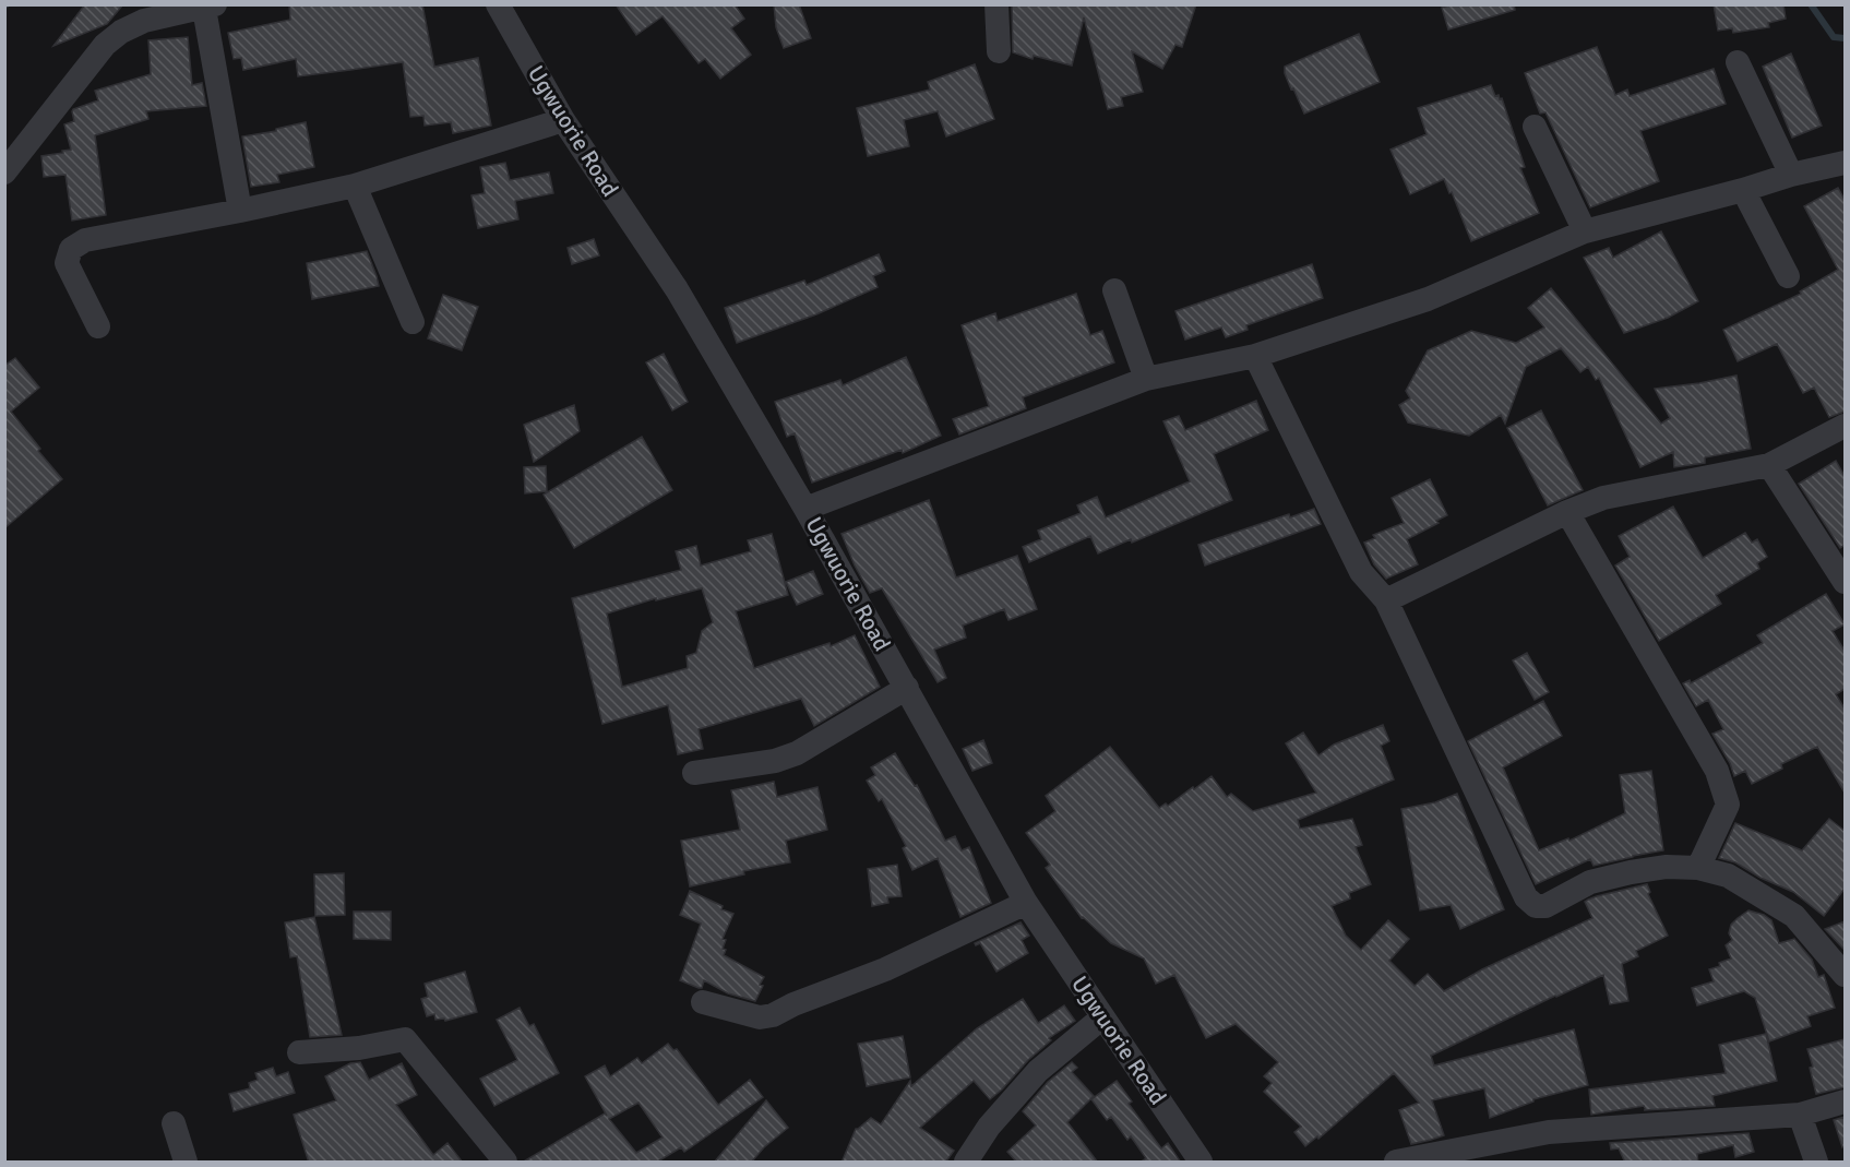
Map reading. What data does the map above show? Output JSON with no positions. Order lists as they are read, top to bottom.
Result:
{
  "streets": {
    "street": ["Ugwuorie Road"]
  }
}
